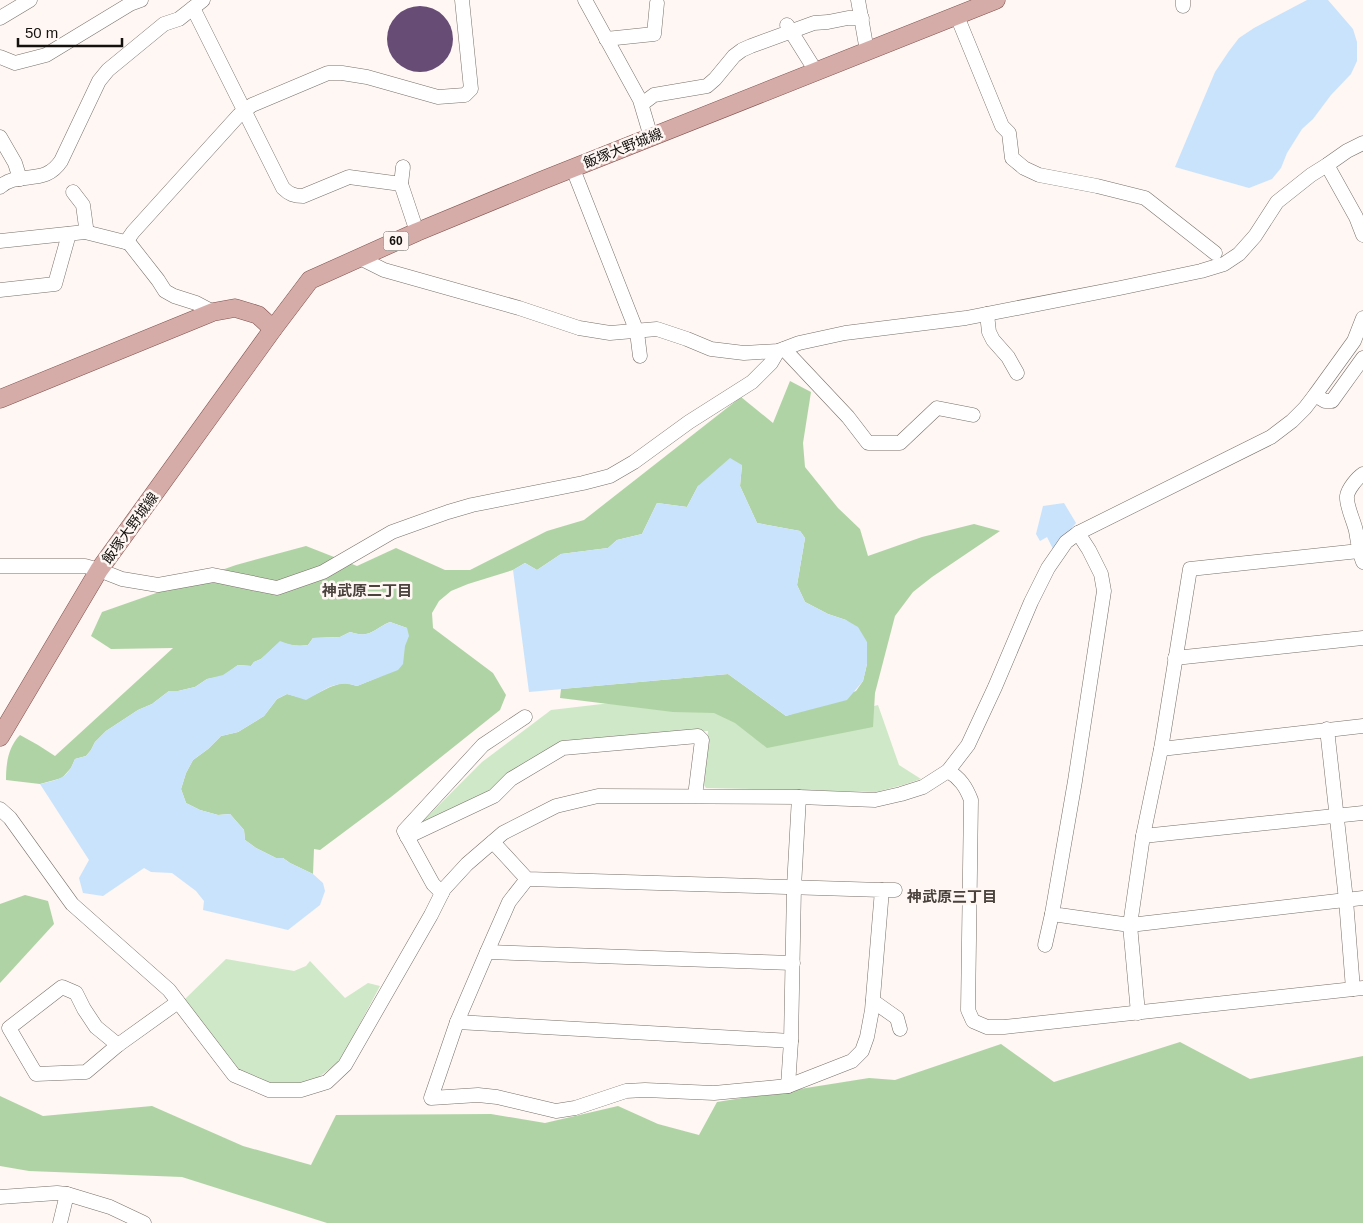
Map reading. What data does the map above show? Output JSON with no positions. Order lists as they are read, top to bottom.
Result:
{
  "streets": {
    "main road": ["飯塚大野城線", "60"]
  },
  "districts": ["神武原二丁目", "神武原三丁目"],
  "scale_bar": "50 m"
}
